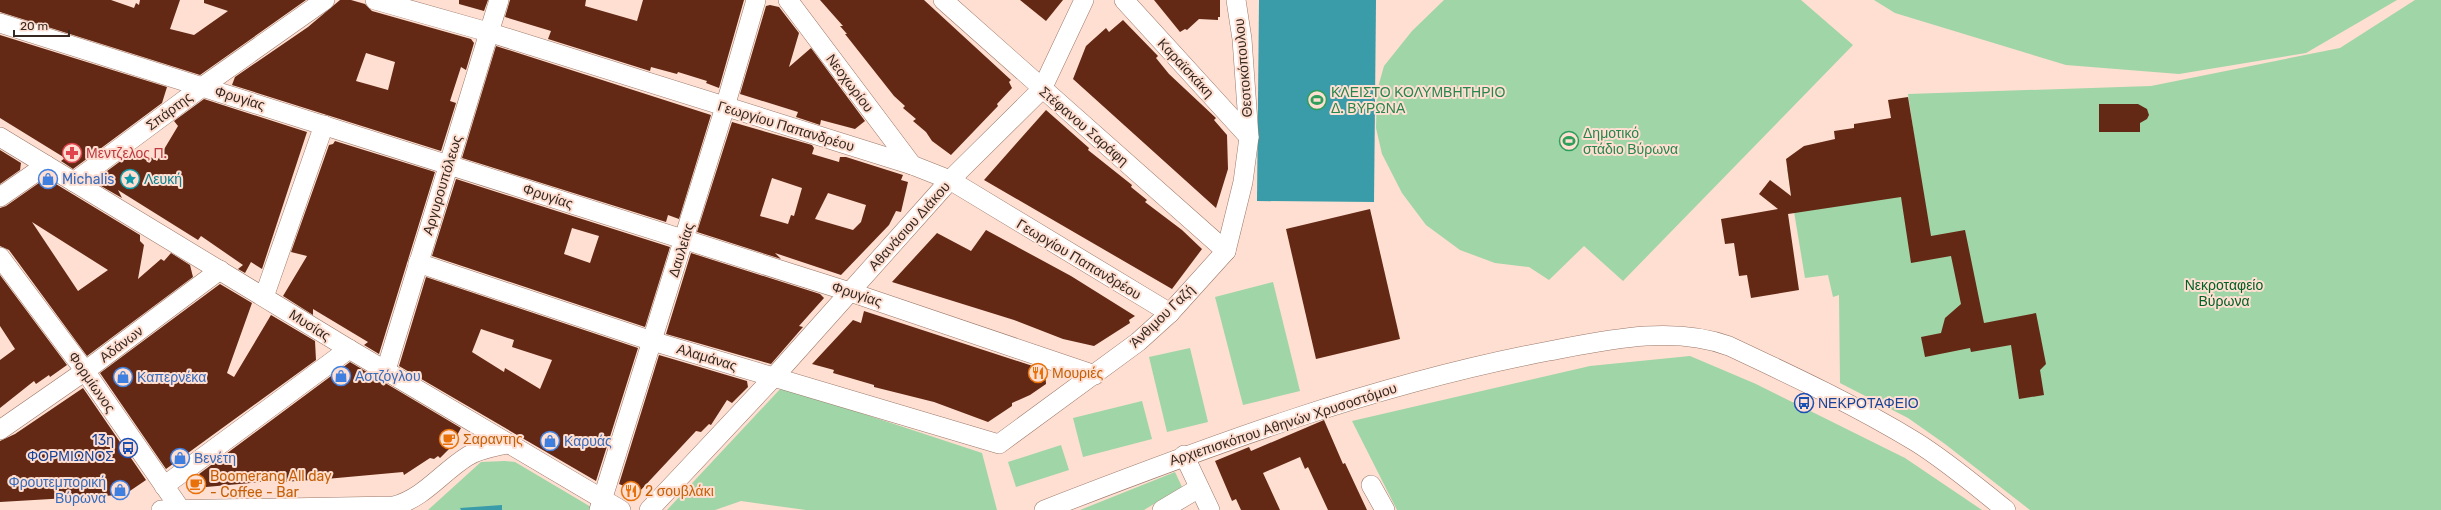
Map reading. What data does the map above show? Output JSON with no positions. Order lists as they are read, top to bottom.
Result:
{
  "streets": {
    "street": [
      "Καραϊσκάκη",
      "Θεοτοκόπουλου",
      "Νεοχωρίου",
      "Φρυγίας",
      "Σπάρτης",
      "Γεωργίου Παπανδρέου",
      "Στέφανου Σαράφη",
      "Αργυρουπόλεως",
      "Αθανάσιου Διάκου",
      "Δαυλείας",
      "Άνθιμου Γαζή",
      "Μυσίας",
      "Αδάνων",
      "Αλαμάνας",
      "Φορμίωνος",
      "Αρχιεπισκόπου Αθηνών Χρυσοστόμου"
    ]
  },
  "crossings": [
    ["Καραϊσκάκη", "Θεοτοκόπουλου"],
    ["Καραϊσκάκη", "Άνθιμου Γαζή"],
    ["Θεοτοκόπουλου", "Άνθιμου Γαζή"],
    ["Νεοχωρίου", "Γεωργίου Παπανδρέου"],
    ["Φρυγίας", "Σπάρτης"],
    ["Φρυγίας", "Αργυρουπόλεως"],
    ["Φρυγίας", "Αθανάσιου Διάκου"],
    ["Φρυγίας", "Δαυλείας"],
    ["Φρυγίας", "Άνθιμου Γαζή"],
    ["Σπάρτης", "Μυσίας"],
    ["Γεωργίου Παπανδρέου", "Αργυρουπόλεως"],
    ["Γεωργίου Παπανδρέου", "Αθανάσιου Διάκου"],
    ["Γεωργίου Παπανδρέου", "Δαυλείας"],
    ["Γεωργίου Παπανδρέου", "Άνθιμου Γαζή"],
    ["Στέφανου Σαράφη", "Αθανάσιου Διάκου"],
    ["Στέφανου Σαράφη", "Άνθιμου Γαζή"],
    ["Αργυρουπόλεως", "Μυσίας"],
    ["Αργυρουπόλεως", "Αλαμάνας"],
    ["Αθανάσιου Διάκου", "Αλαμάνας"],
    ["Δαυλείας", "Μυσίας"],
    ["Δαυλείας", "Αλαμάνας"],
    ["Άνθιμου Γαζή", "Αλαμάνας"],
    ["Μυσίας", "Αδάνων"],
    ["Αδάνων", "Φορμίωνος"]
  ],
  "parks": ["Νεκροταφείο Βύρωνα"],
  "places": {
    "sports": ["ΚΛΕΙΣΤΟ ΚΟΛΥΜΒΗΤΗΡΙΟ Δ. ΒΥΡΩΝΑ", "Δημοτικό στάδιο Βύρωνα"],
    "pharmacy": ["Μεντζελος Π."],
    "shop": [
      "Michalis",
      "Αστζόγλου",
      "Καπερνέκα",
      "Καρυάς",
      "Βενέτη",
      "Φρουτεμπορική Βύρωνα"
    ],
    "place": ["Λευκή"],
    "restaurant": ["Μουριές", "2 σουβλάκι"],
    "bus stop": ["ΝΕΚΡΟΤΑΦΕΙΟ", "13η ΦΟΡΜΙΩΝΟΣ"],
    "cafe": ["Σαραντης", "Boomerang All day - Coffee - Bar"]
  },
  "scale_bar": "20 m"
}
